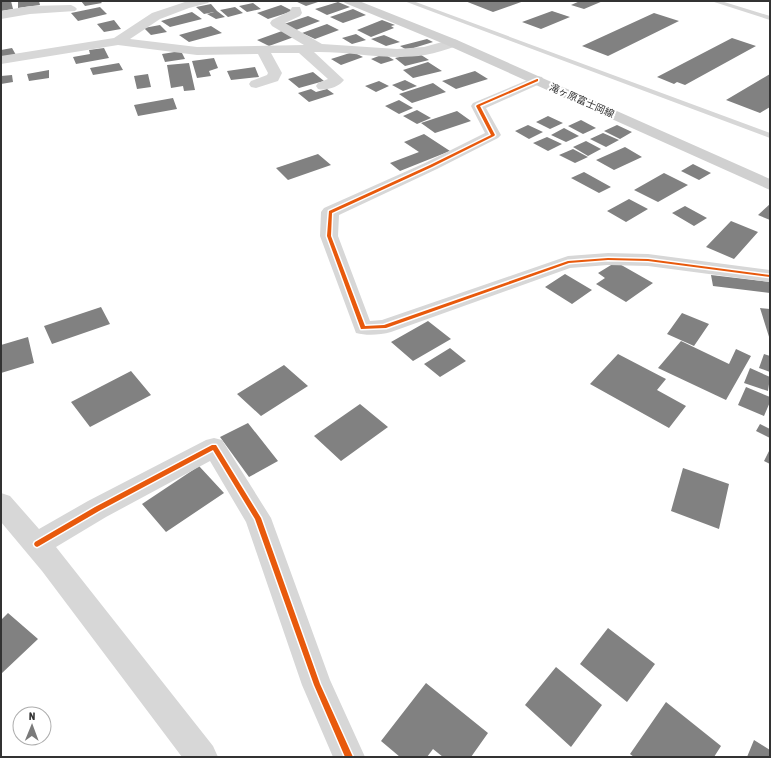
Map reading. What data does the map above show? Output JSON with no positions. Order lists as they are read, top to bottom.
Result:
{
  "streets": {
    "main road": ["滝ヶ原富士岡線"]
  },
  "north": "top"
}
